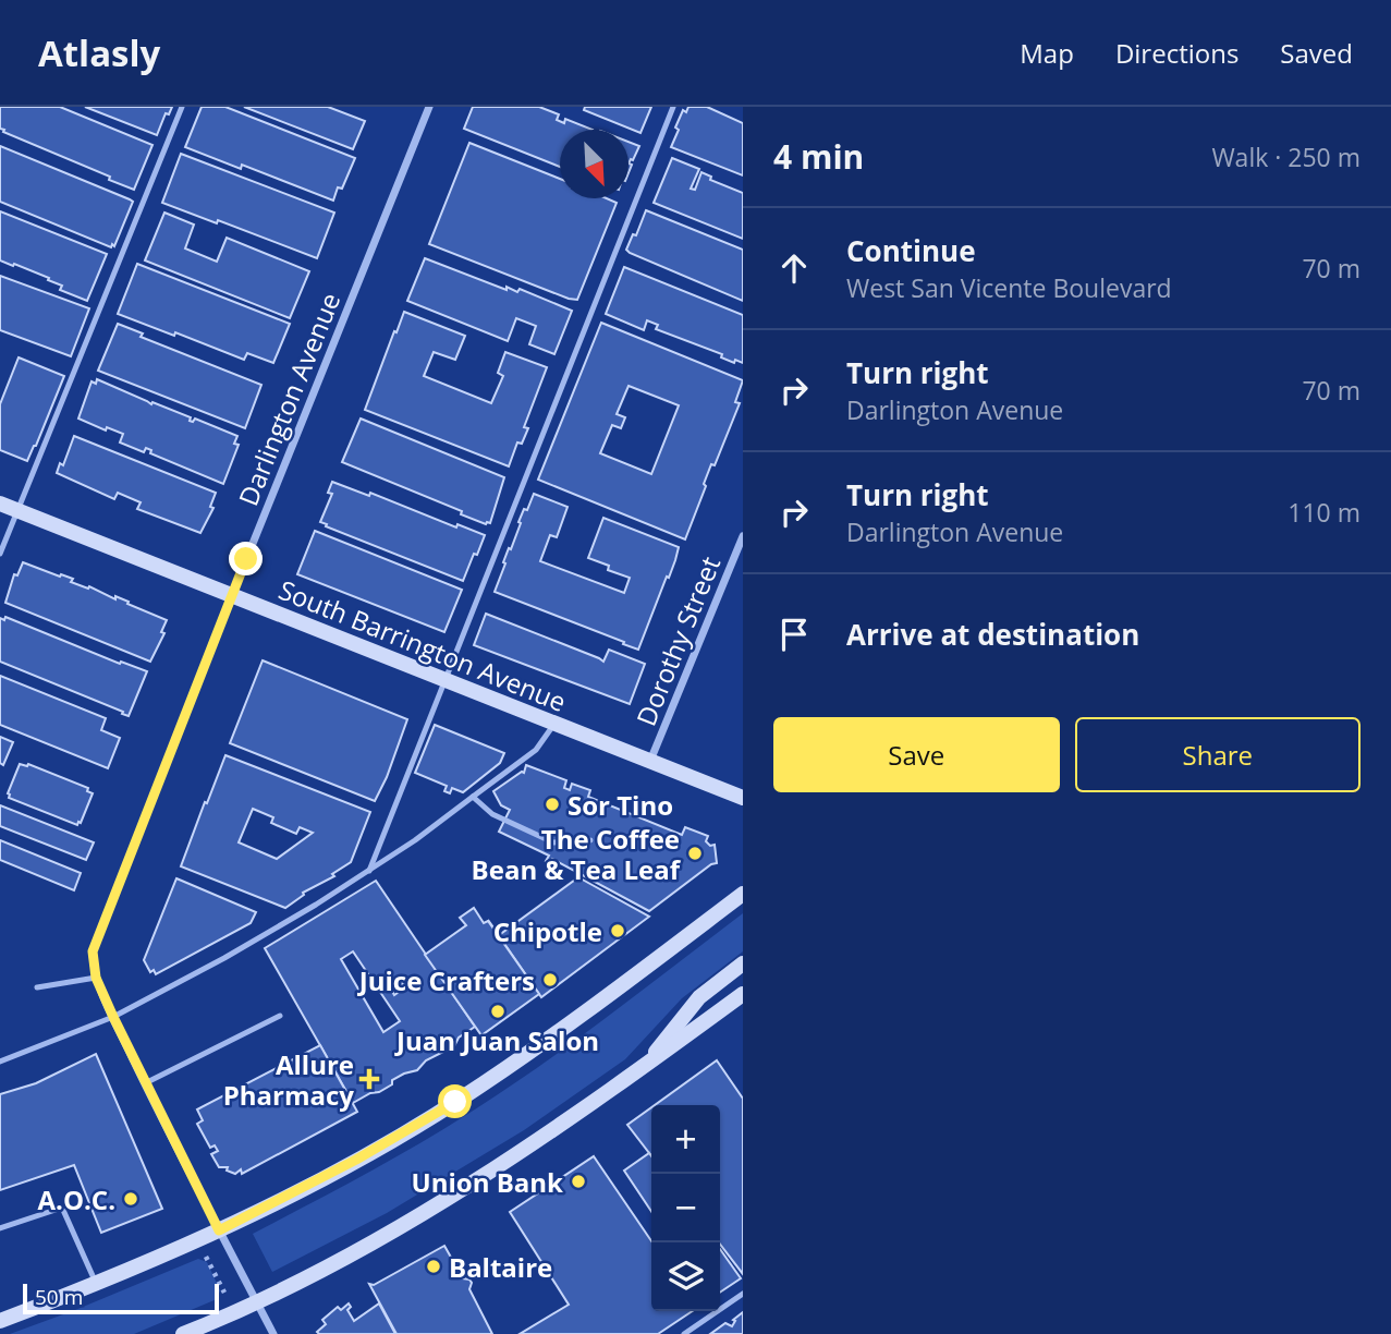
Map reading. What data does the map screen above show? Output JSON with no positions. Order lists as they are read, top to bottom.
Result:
{
  "streets": {
    "main road": ["South Barrington Avenue"],
    "street": ["Darlington Avenue", "Dorothy Street"]
  },
  "crossings": [
    ["Darlington Avenue", "South Barrington Avenue"],
    ["Dorothy Street", "South Barrington Avenue"]
  ],
  "places": {
    "other": [
      "Sor Tino",
      "The Coffee Bean & Tea Leaf",
      "Chipotle",
      "Juice Crafters",
      "Juan Juan Salon",
      "Union Bank",
      "A.O.C.",
      "Baltaire"
    ],
    "health": ["Allure Pharmacy"]
  },
  "scale_bar": "50 m",
  "north": "bottom right",
  "page": {
    "header": "Atlasly",
    "nav": ["Map", "Directions", "Saved"],
    "heading": ["4 min", "Walk · 250 m"],
    "list": [
      ["Continue", "West San Vicente Boulevard", "70 m"],
      ["Turn right", "Darlington Avenue", "70 m"],
      ["Turn right", "Darlington Avenue", "110 m"],
      "Arrive at destination"
    ],
    "buttons": ["Save", "Share"],
    "map_buttons": ["+", "−"],
    "scale": "50 m"
  }
}
